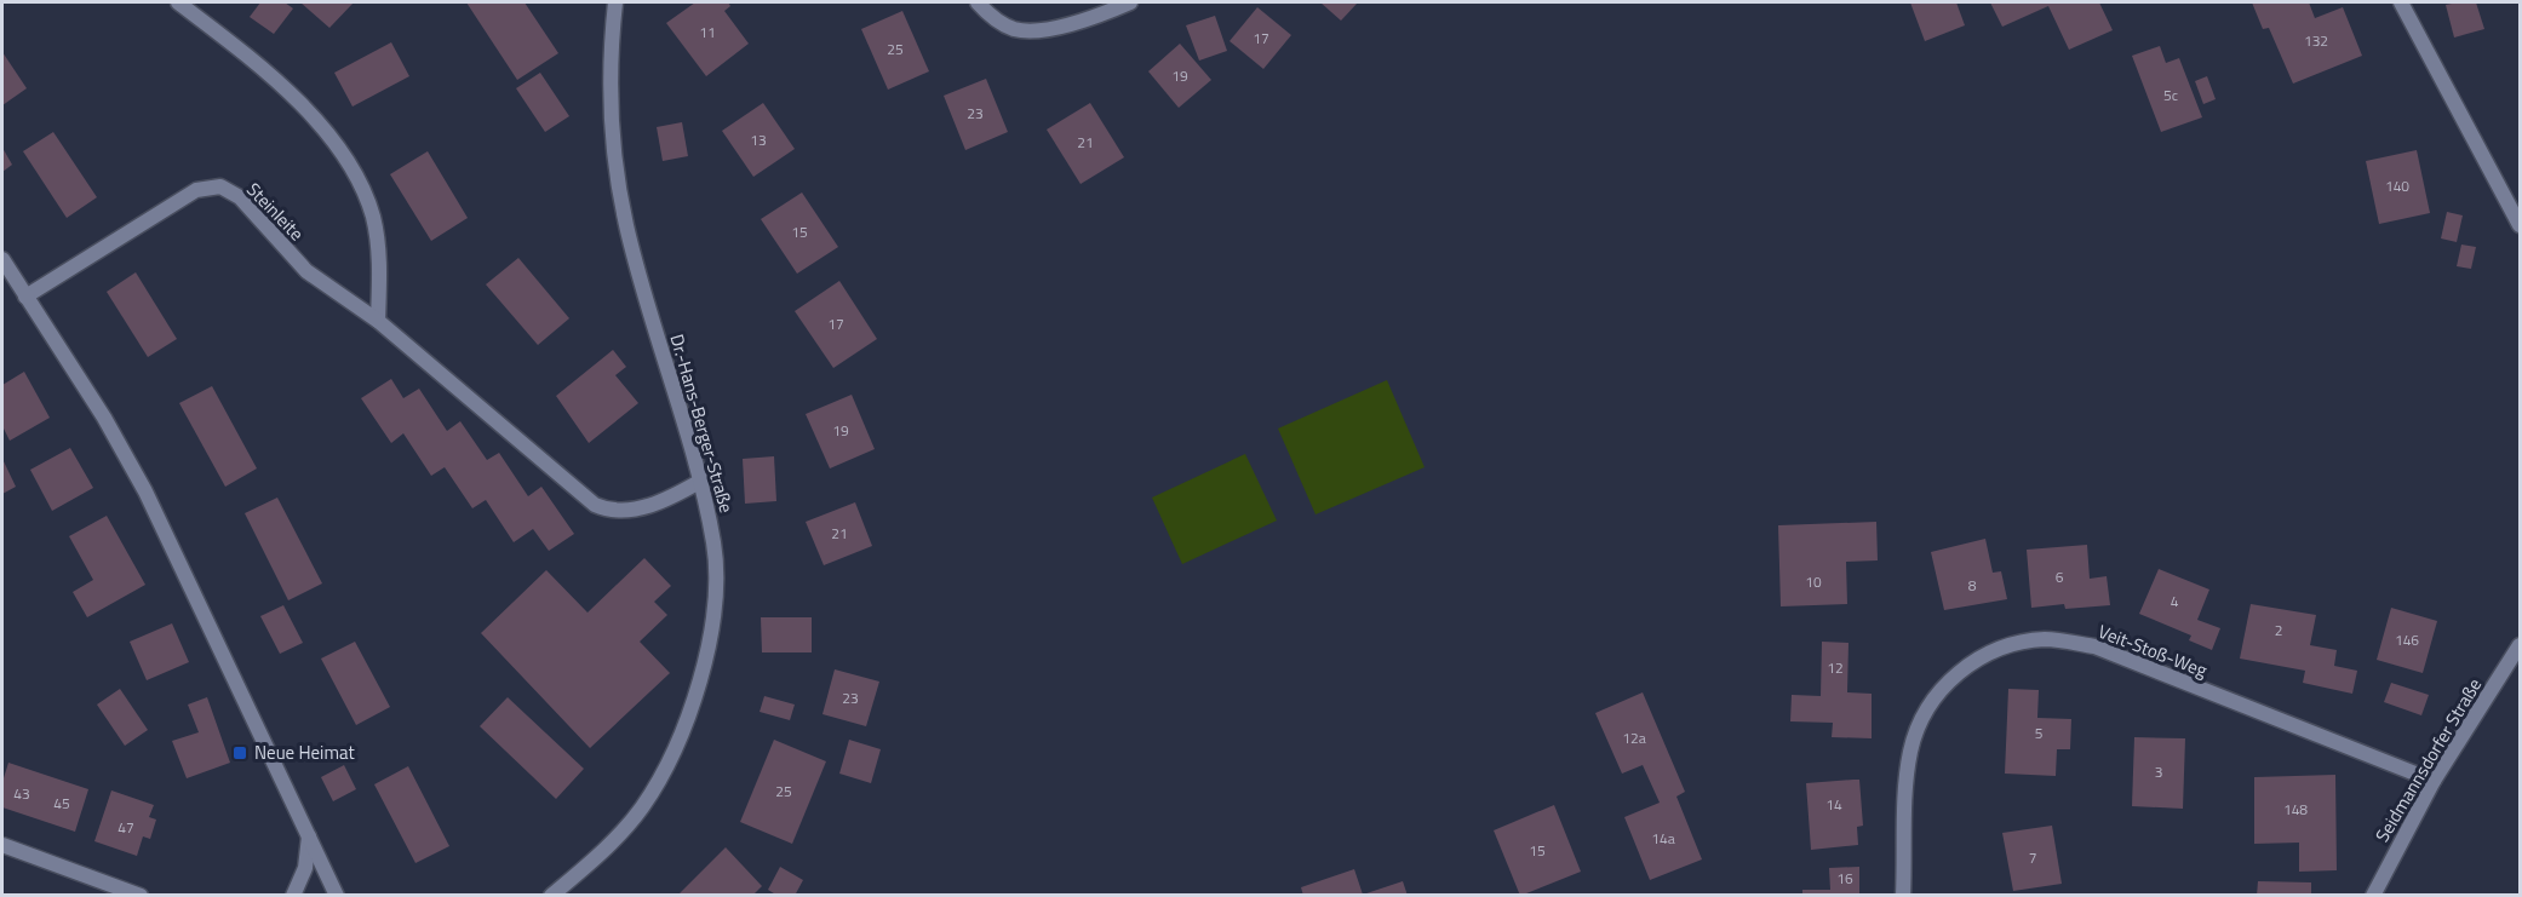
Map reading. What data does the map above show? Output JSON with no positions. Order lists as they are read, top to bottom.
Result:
{
  "streets": {
    "street": [
      "Steinleite",
      "Dr.-Hans-Berger-Straße",
      "Veit-Stoß-Weg",
      "Seidmannsdorfer Straße"
    ]
  },
  "crossings": [
    ["Steinleite", "Dr.-Hans-Berger-Straße"],
    ["Veit-Stoß-Weg", "Seidmannsdorfer Straße"]
  ],
  "places": {
    "transit": ["Neue Heimat"]
  },
  "house_numbers": [
    "11",
    "17",
    "132",
    "25",
    "19",
    "5c",
    "23",
    "13",
    "21",
    "140",
    "15",
    "17",
    "19",
    "21",
    "6",
    "10",
    "8",
    "4",
    "2",
    "146",
    "12",
    "23",
    "5",
    "12a",
    "3",
    "25",
    "43",
    "45",
    "14",
    "148",
    "47",
    "14a",
    "15",
    "7",
    "16"
  ]
}
